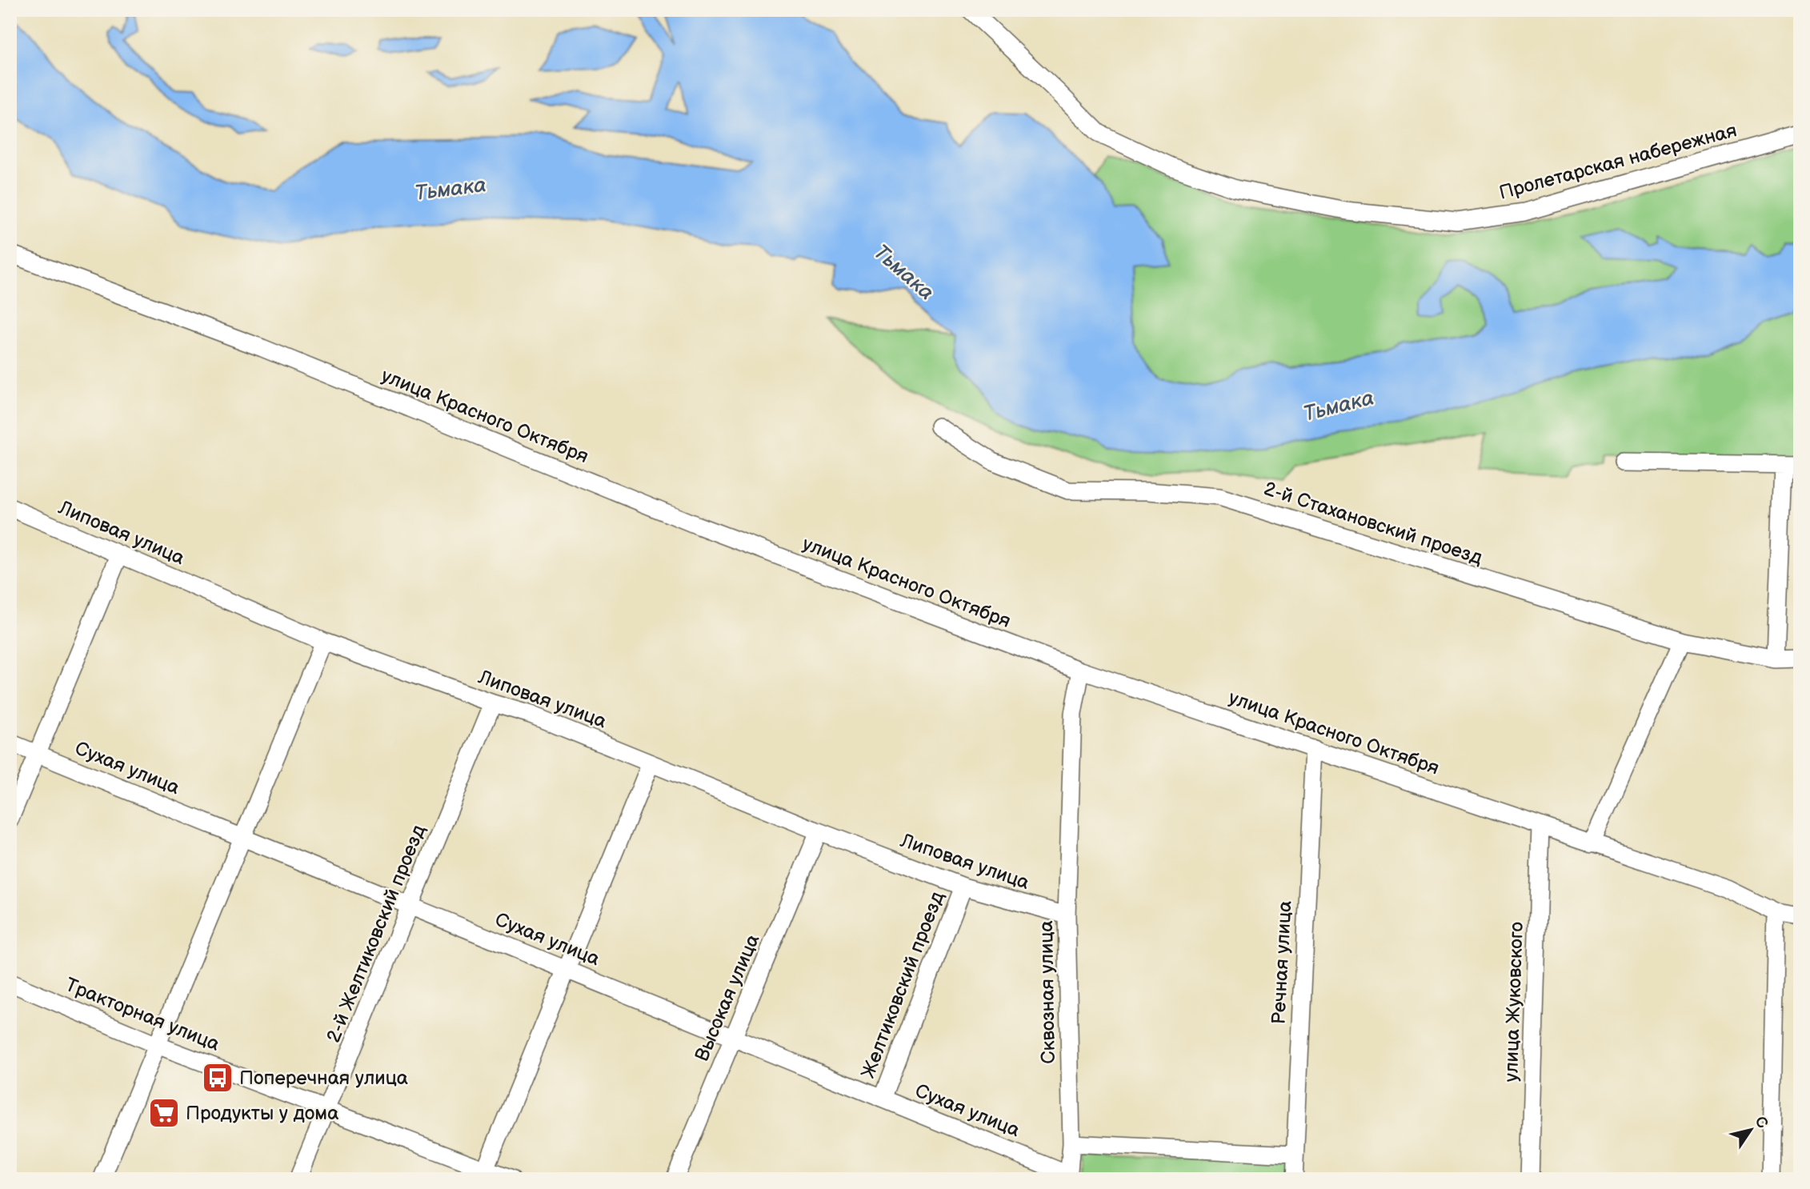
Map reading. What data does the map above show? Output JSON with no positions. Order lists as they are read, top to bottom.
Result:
{
  "streets": {
    "street": [
      "Пролетарская набережная",
      "улица Красного Октября",
      "2-й Стахановский проезд",
      "Липовая улица",
      "Сухая улица",
      "2-й Желтиковский проезд",
      "Речная улица",
      "Желтиковский проезд",
      "Сквозная улица",
      "Высокая улица",
      "улица Жуковского",
      "Тракторная улица"
    ]
  },
  "crossings": [
    ["улица Красного Октября", "Речная улица"],
    ["улица Красного Октября", "Сквозная улица"],
    ["улица Красного Октября", "улица Жуковского"],
    ["Липовая улица", "2-й Желтиковский проезд"],
    ["Липовая улица", "Желтиковский проезд"],
    ["Липовая улица", "Сквозная улица"],
    ["Липовая улица", "Высокая улица"],
    ["Сухая улица", "2-й Желтиковский проезд"],
    ["Сухая улица", "Желтиковский проезд"],
    ["Сухая улица", "Сквозная улица"],
    ["Сухая улица", "Высокая улица"],
    ["2-й Желтиковский проезд", "Тракторная улица"]
  ],
  "water": ["Тьмака"],
  "places": {
    "bus stop": ["Поперечная улица"],
    "supermarket": ["Продукты у дома"]
  },
  "north": "top right"
}
